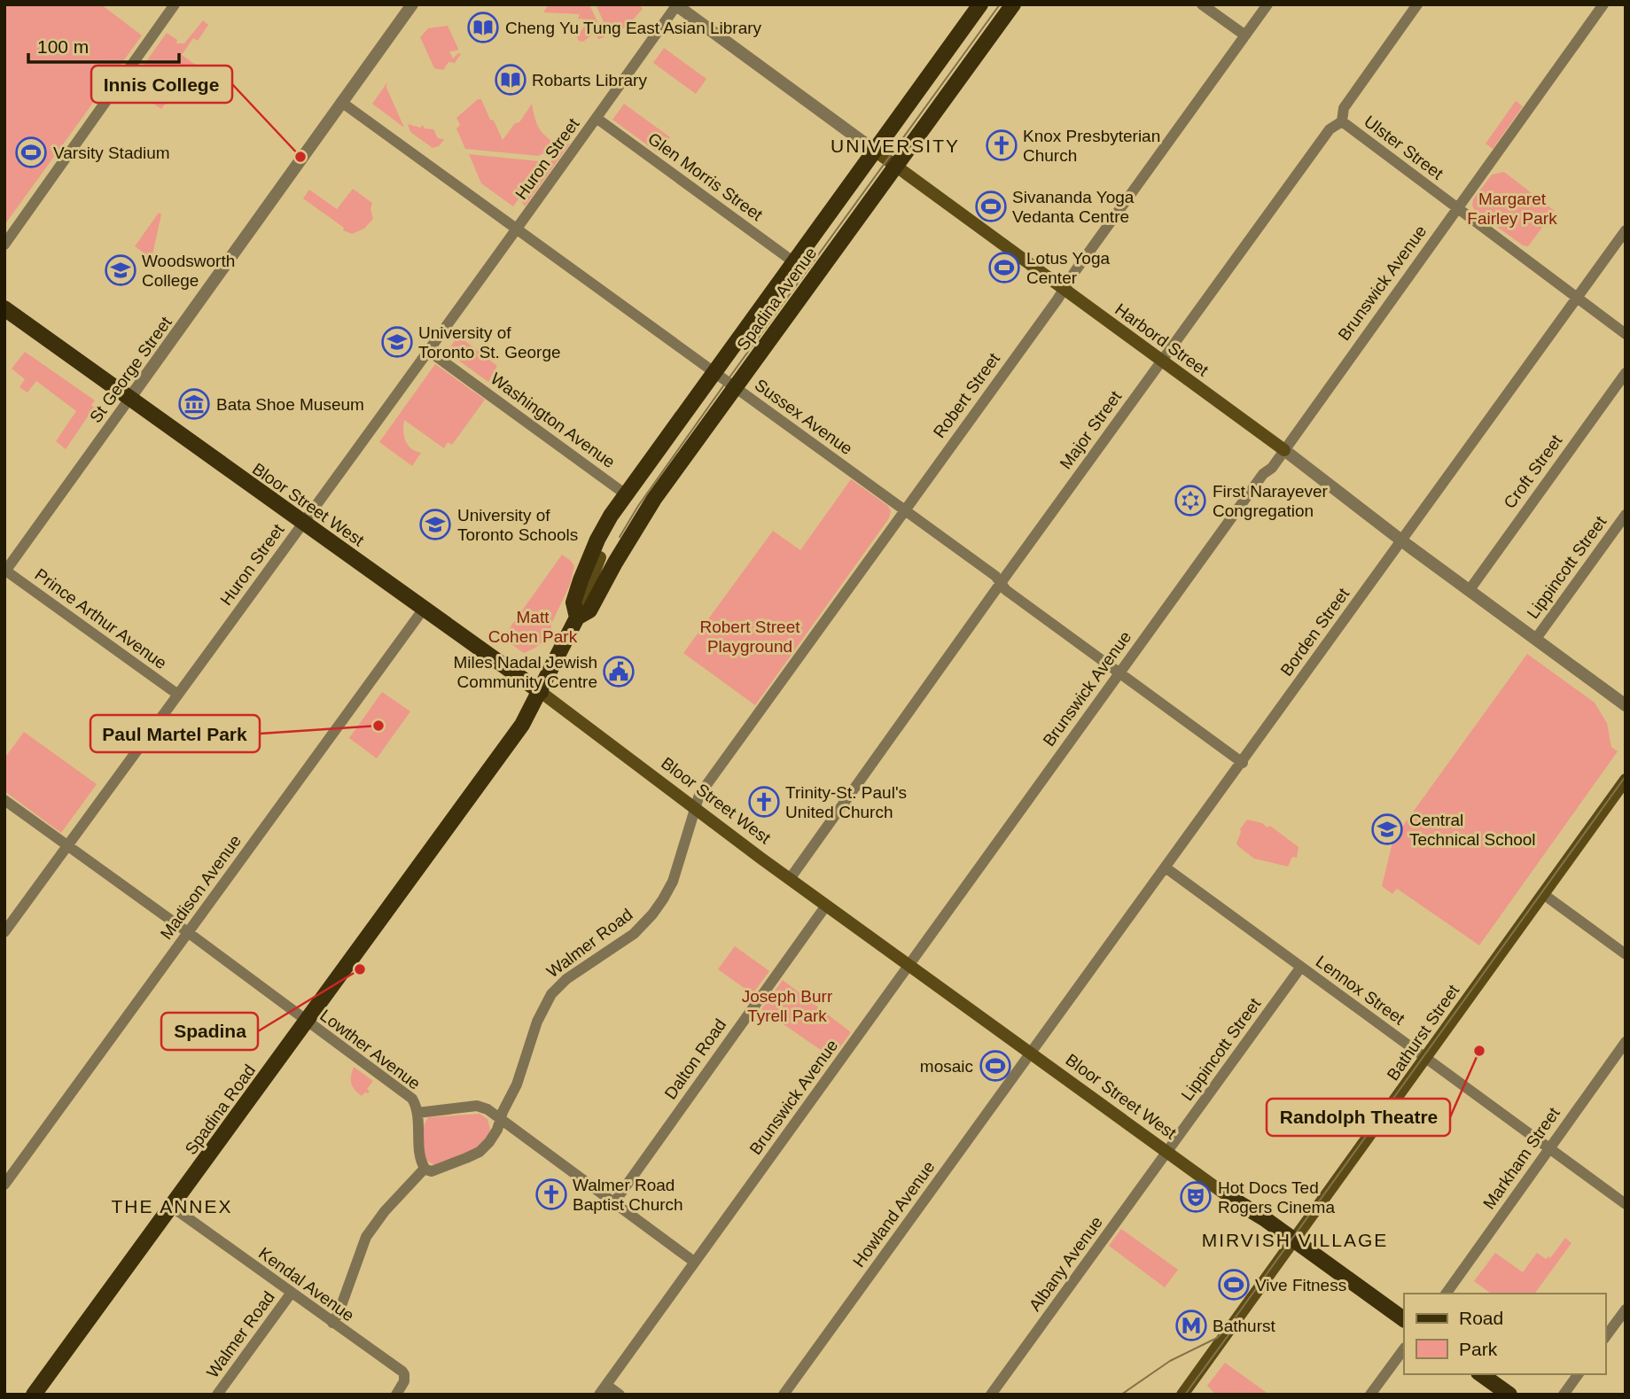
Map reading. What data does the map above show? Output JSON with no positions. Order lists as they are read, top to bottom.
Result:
{
  "streets": {
    "main road": [
      "Spadina Avenue",
      "Harbord Street",
      "Bloor Street West",
      "Bathurst Street",
      "Spadina Road"
    ],
    "street": [
      "Ulster Street",
      "Huron Street",
      "Glen Morris Street",
      "Brunswick Avenue",
      "St George Street",
      "Robert Street",
      "Sussex Avenue",
      "Washington Avenue",
      "Major Street",
      "Croft Street",
      "Lippincott Street",
      "Prince Arthur Avenue",
      "Borden Street",
      "Madison Avenue",
      "Walmer Road",
      "Lennox Street",
      "Lowther Avenue",
      "Dalton Road",
      "Markham Street",
      "Howland Avenue",
      "Albany Avenue",
      "Kendal Avenue"
    ]
  },
  "crossings": [
    ["Ulster Street", "Brunswick Avenue"],
    ["Ulster Street", "Major Street"],
    ["Ulster Street", "Borden Street"],
    ["Huron Street", "Glen Morris Street"],
    ["Huron Street", "Harbord Street"],
    ["Huron Street", "Sussex Avenue"],
    ["Huron Street", "Washington Avenue"],
    ["Huron Street", "Bloor Street West"],
    ["Huron Street", "Prince Arthur Avenue"],
    ["Huron Street", "Lowther Avenue"],
    ["Glen Morris Street", "Spadina Avenue"],
    ["Brunswick Avenue", "Harbord Street"],
    ["Brunswick Avenue", "Sussex Avenue"],
    ["Brunswick Avenue", "Bloor Street West"],
    ["Brunswick Avenue", "Lowther Avenue"],
    ["Spadina Avenue", "Harbord Street"],
    ["Spadina Avenue", "Sussex Avenue"],
    ["Spadina Avenue", "Washington Avenue"],
    ["Spadina Avenue", "Bloor Street West"],
    ["Spadina Avenue", "Spadina Road"],
    ["Harbord Street", "Robert Street"],
    ["Harbord Street", "Major Street"],
    ["Harbord Street", "Croft Street"],
    ["Harbord Street", "Lippincott Street"],
    ["Harbord Street", "Borden Street"],
    ["St George Street", "Sussex Avenue"],
    ["St George Street", "Bloor Street West"],
    ["St George Street", "Prince Arthur Avenue"],
    ["Robert Street", "Sussex Avenue"],
    ["Robert Street", "Bloor Street West"],
    ["Robert Street", "Walmer Road"],
    ["Sussex Avenue", "Major Street"],
    ["Sussex Avenue", "Borden Street"],
    ["Major Street", "Bloor Street West"],
    ["Bloor Street West", "Lippincott Street"],
    ["Bloor Street West", "Borden Street"],
    ["Bloor Street West", "Madison Avenue"],
    ["Bloor Street West", "Walmer Road"],
    ["Bloor Street West", "Bathurst Street"],
    ["Bloor Street West", "Dalton Road"],
    ["Bloor Street West", "Spadina Road"],
    ["Bloor Street West", "Howland Avenue"],
    ["Bloor Street West", "Albany Avenue"],
    ["Lippincott Street", "Lennox Street"],
    ["Lippincott Street", "Albany Avenue"],
    ["Borden Street", "Lennox Street"],
    ["Borden Street", "Howland Avenue"],
    ["Madison Avenue", "Lowther Avenue"],
    ["Walmer Road", "Lowther Avenue"],
    ["Walmer Road", "Kendal Avenue"],
    ["Lennox Street", "Bathurst Street"],
    ["Lennox Street", "Markham Street"],
    ["Lowther Avenue", "Dalton Road"],
    ["Lowther Avenue", "Spadina Road"],
    ["Spadina Road", "Kendal Avenue"]
  ],
  "districts": ["UNIVERSITY", "THE ANNEX", "MIRVISH VILLAGE"],
  "parks": [
    "Margaret Fairley Park",
    "Matt Cohen Park",
    "Robert Street Playground",
    "Joseph Burr Tyrell Park"
  ],
  "places": {
    "library": ["Cheng Yu Tung East Asian Library", "Robarts Library"],
    "church": ["Knox Presbyterian Church", "Trinity-St. Paul's United Church", "Walmer Road Baptist Church"],
    "sports": [
      "Varsity Stadium",
      "Sivananda Yoga Vedanta Centre",
      "Lotus Yoga Center",
      "mosaic",
      "Vive Fitness"
    ],
    "other": [
      "Innis College",
      "Paul Martel Park",
      "Spadina",
      "Randolph Theatre"
    ],
    "school or university": [
      "Woodsworth College",
      "University of Toronto St. George",
      "University of Toronto Schools",
      "Central Technical School"
    ],
    "museum": ["Bata Shoe Museum"],
    "synagogue": ["First Narayever Congregation"],
    "public building": ["Miles Nadal Jewish Community Centre"],
    "theatre": ["Hot Docs Ted Rogers Cinema"],
    "metro station": ["Bathurst"]
  },
  "legend": ["Road", "Park"],
  "scale_bar": "100 m"
}
